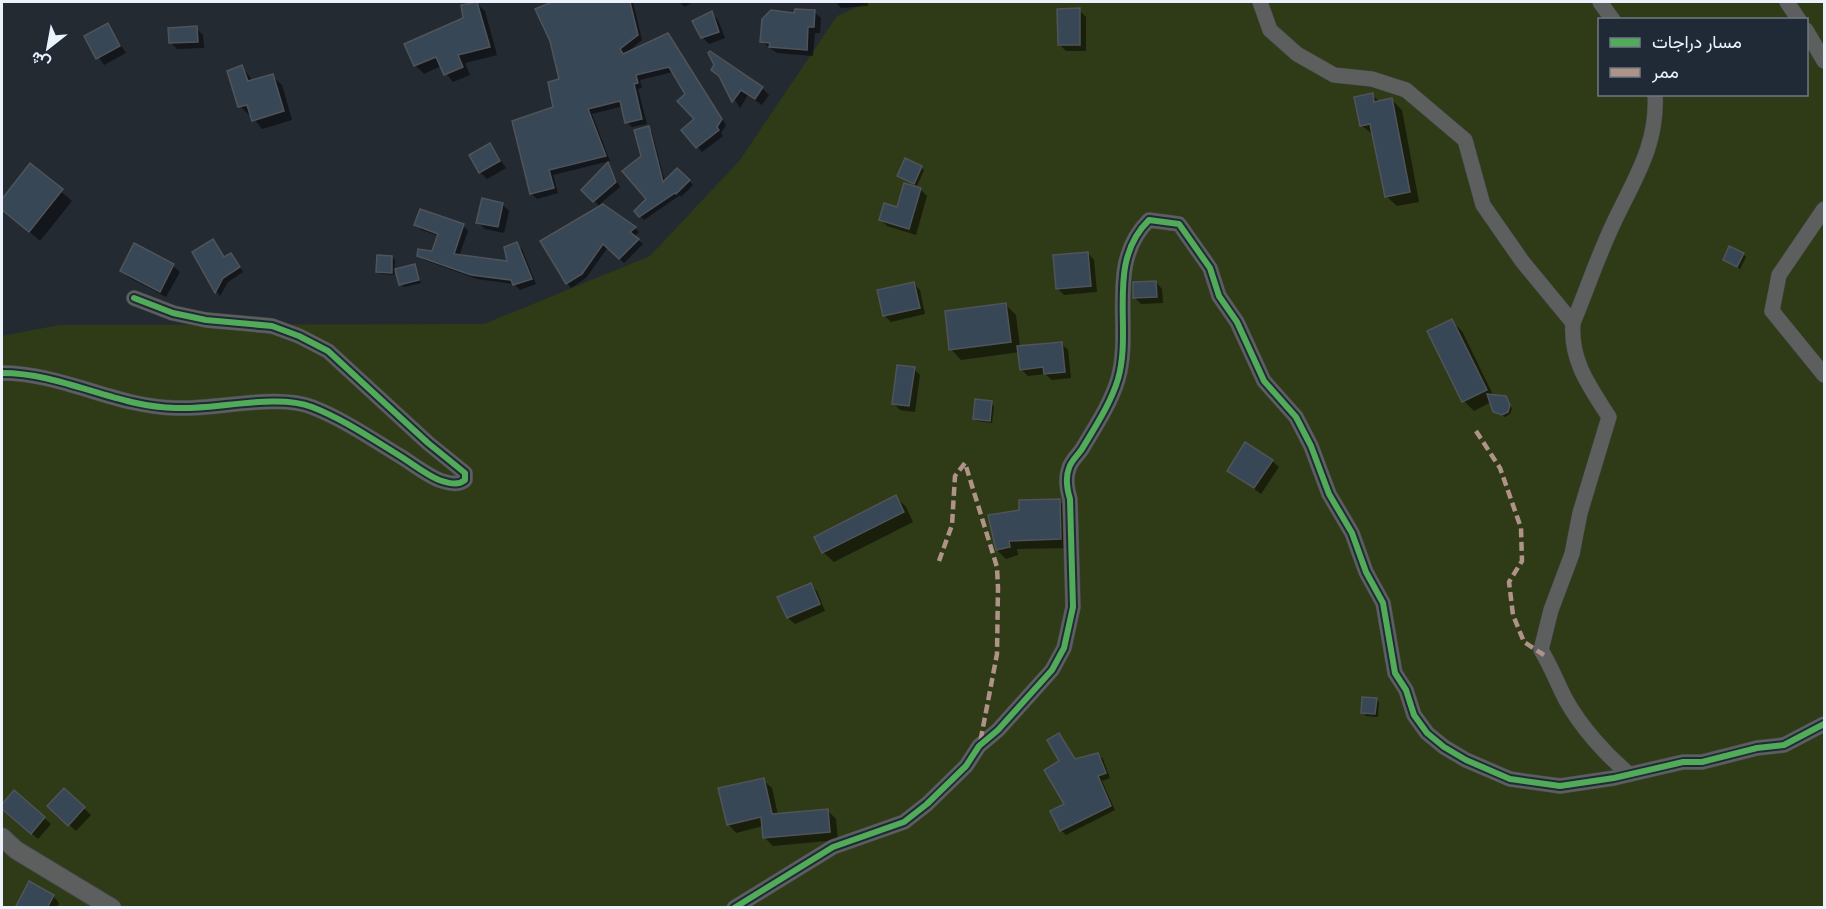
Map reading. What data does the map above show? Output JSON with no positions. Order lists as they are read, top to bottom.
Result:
{
  "legend": ["مسار دراجات", "ممر"],
  "north": "bottom left"
}
